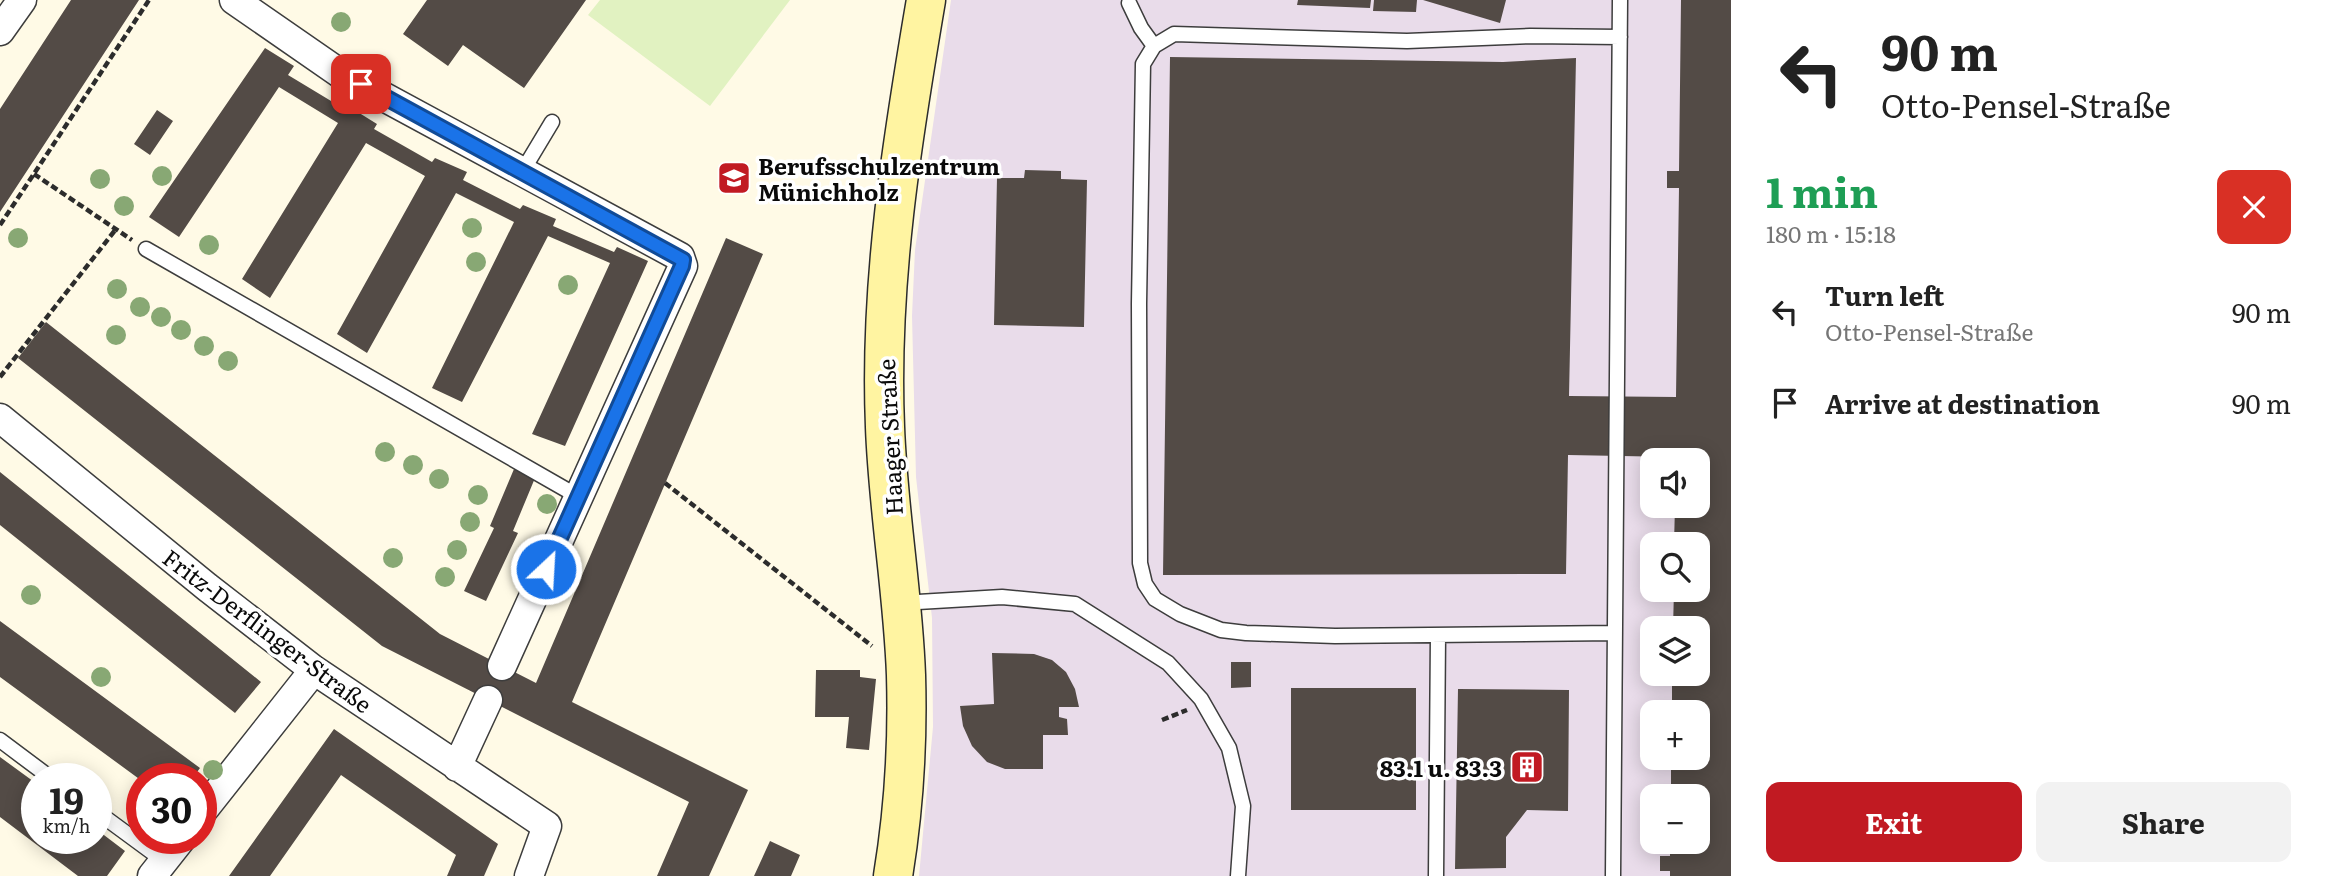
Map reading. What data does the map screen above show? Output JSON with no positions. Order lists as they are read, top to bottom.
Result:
{
  "streets": {
    "main road": ["Haager Straße"],
    "street": ["Fritz-Derflinger-Straße"]
  },
  "places": {
    "school or university": ["Berufsschulzentrum Münichholz"],
    "building": ["83.1 u. 83.3"]
  },
  "page": {
    "turn": ["90 m", "Otto-Pensel-Straße"],
    "heading": ["1 min", "180 m · 15:18"],
    "list": [
      {
        "name": "Turn left",
        "note": "Otto-Pensel-Straße",
        "value": "90 m"
      },
      {
        "name": "Arrive at destination",
        "value": "90 m"
      }
    ],
    "map_buttons": ["+", "−"],
    "speed": "19 km/h",
    "limit": "30",
    "buttons": ["Exit", "Share"]
  }
}
